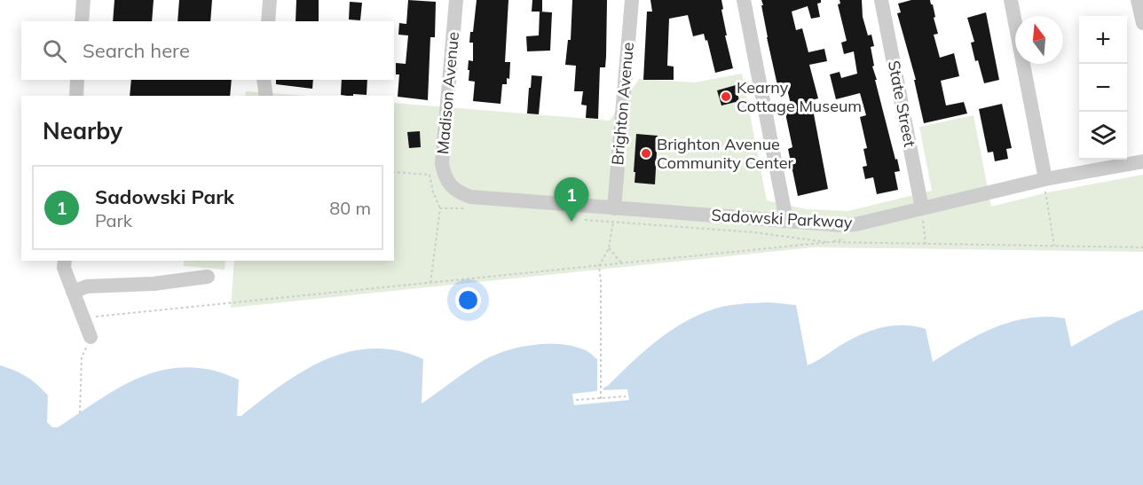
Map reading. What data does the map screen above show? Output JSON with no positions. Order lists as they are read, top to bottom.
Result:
{
  "streets": {
    "street": [
      "Madison Avenue",
      "Brighton Avenue",
      "State Street",
      "Sadowski Parkway"
    ]
  },
  "crossings": [
    ["Madison Avenue", "Sadowski Parkway"],
    ["Brighton Avenue", "Sadowski Parkway"],
    ["State Street", "Sadowski Parkway"]
  ],
  "places": ["Kearny Cottage Museum", "Brighton Avenue Community Center"],
  "north": "top",
  "page": {
    "map_buttons": ["+", "−"],
    "search": "Search here",
    "heading": "Nearby",
    "list": [
      {
        "mark": "1",
        "name": "Sadowski Park",
        "note": "Park",
        "value": "80 m"
      }
    ],
    "pins": "1"
  }
}
